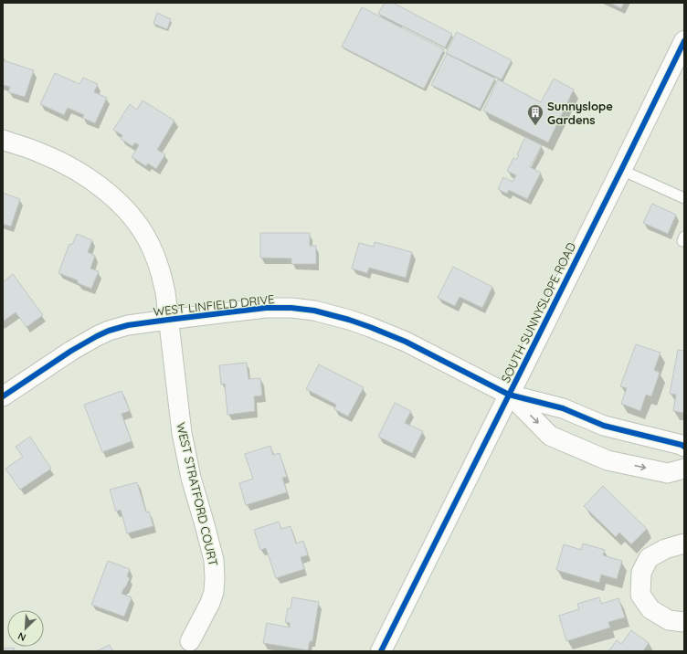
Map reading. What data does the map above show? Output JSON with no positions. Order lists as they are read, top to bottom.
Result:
{
  "streets": {
    "street": ["WEST LINFIELD DRIVE", "SOUTH SUNNYSLOPE ROAD", "WEST STRATFORD COURT"]
  },
  "crossings": [
    ["WEST LINFIELD DRIVE", "SOUTH SUNNYSLOPE ROAD"],
    ["WEST LINFIELD DRIVE", "WEST STRATFORD COURT"]
  ],
  "places": {
    "building": ["Sunnyslope Gardens"]
  },
  "north": "bottom left"
}
